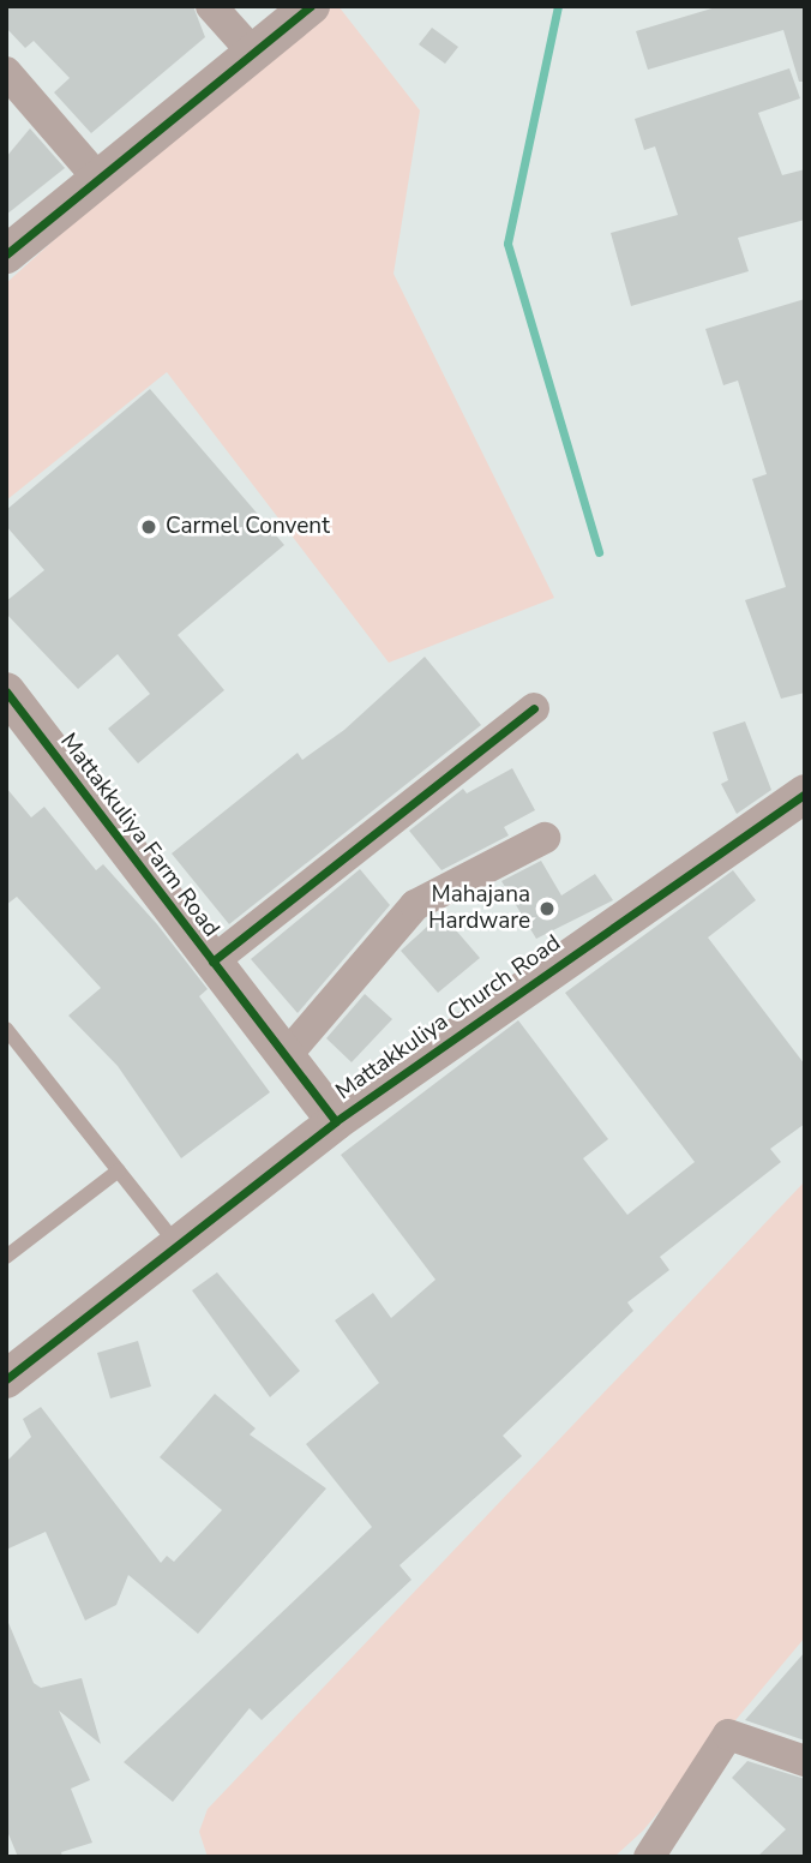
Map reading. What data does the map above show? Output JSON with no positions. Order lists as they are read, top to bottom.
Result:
{
  "streets": {
    "street": ["Mattakkuliya Farm Road", "Mattakkuliya Church Road"]
  },
  "crossings": [
    ["Mattakkuliya Farm Road", "Mattakkuliya Church Road"]
  ],
  "places": ["Carmel Convent", "Mahajana Hardware"]
}
